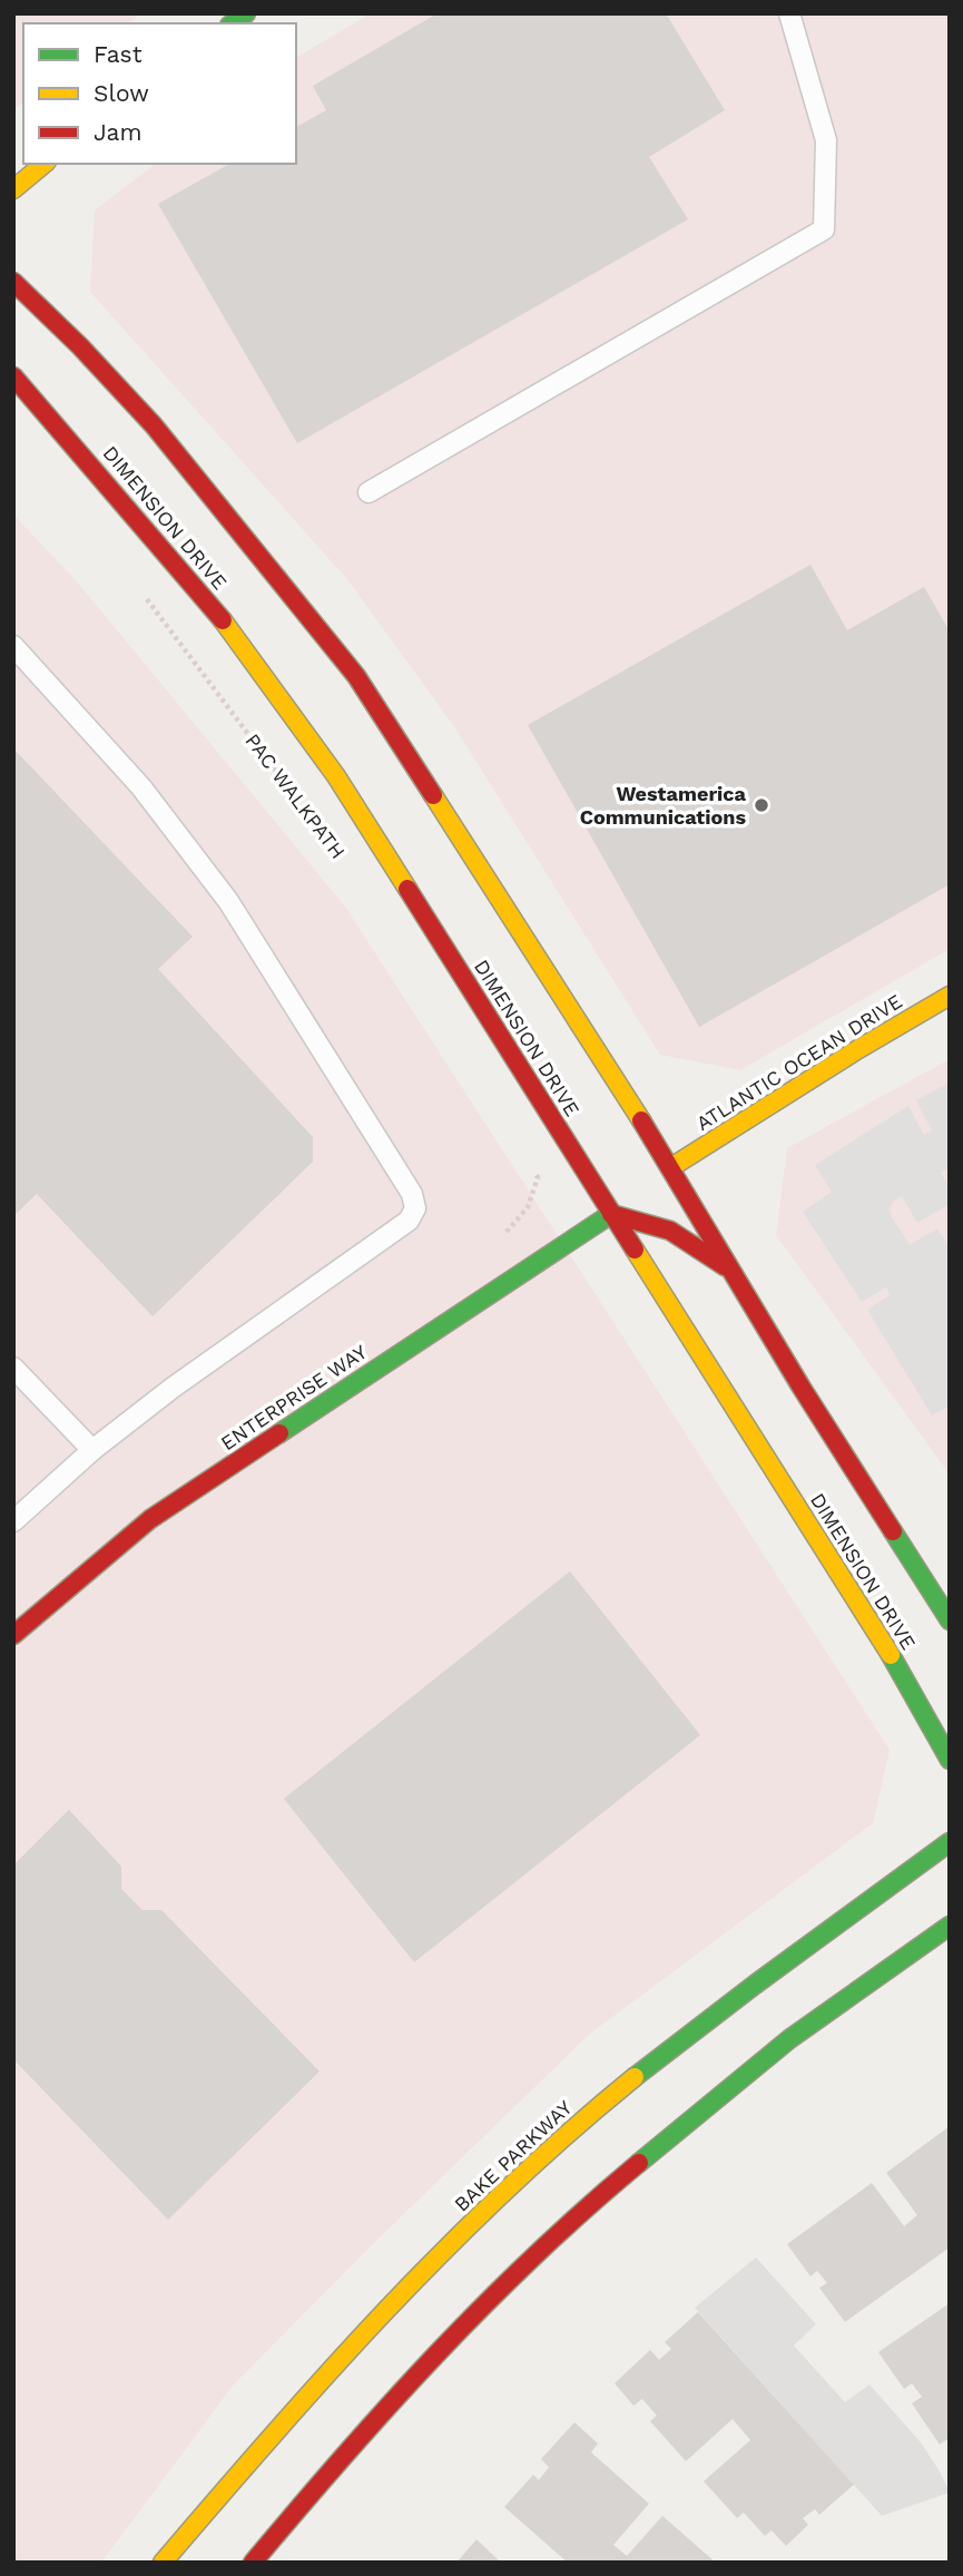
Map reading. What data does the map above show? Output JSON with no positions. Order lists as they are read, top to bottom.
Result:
{
  "streets": {
    "main road": [
      "DIMENSION DRIVE",
      "ATLANTIC OCEAN DRIVE",
      "ENTERPRISE WAY",
      "BAKE PARKWAY"
    ],
    "path": ["PAC WALKPATH"]
  },
  "crossings": [
    ["DIMENSION DRIVE", "ENTERPRISE WAY"]
  ],
  "places": ["Westamerica Communications"],
  "legend": ["Fast", "Slow", "Jam"]
}
